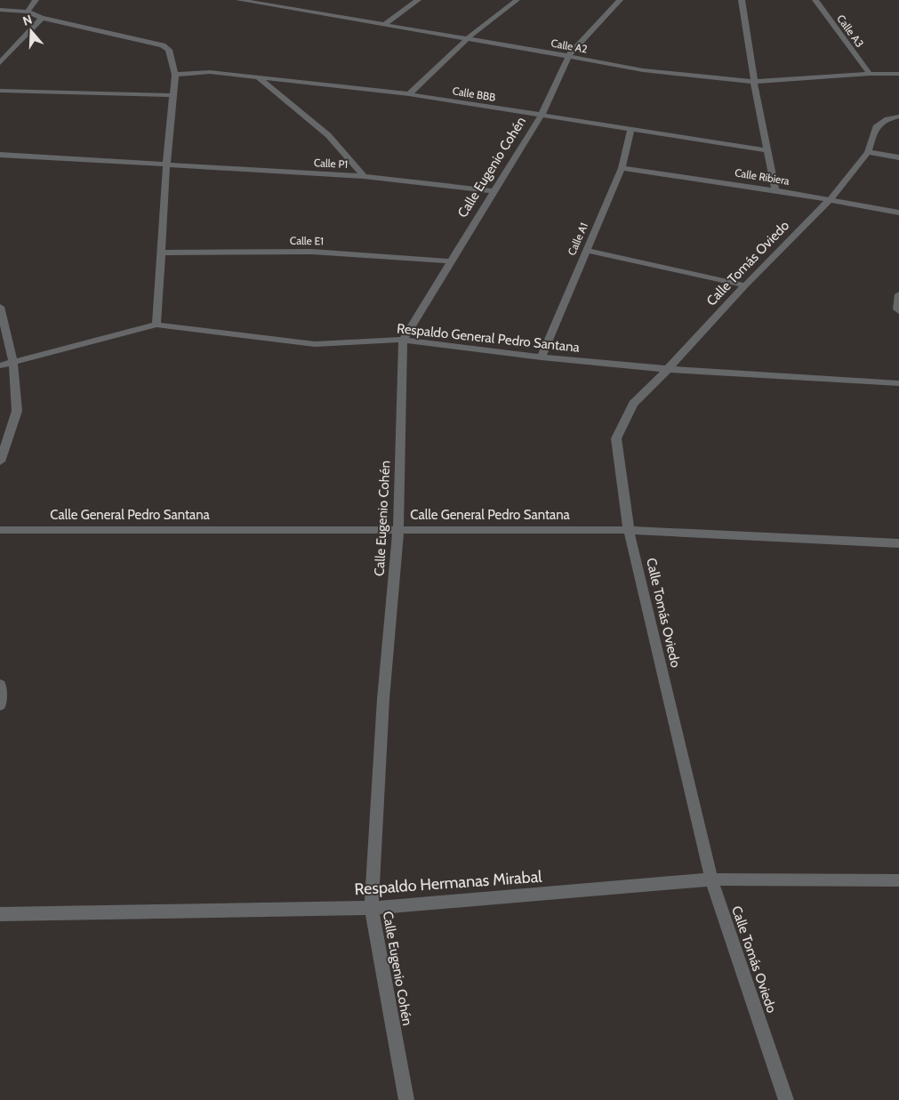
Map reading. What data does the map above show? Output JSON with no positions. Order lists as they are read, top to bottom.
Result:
{
  "streets": {
    "street": [
      "Calle A3",
      "Calle A2",
      "Calle BBB",
      "Calle P1",
      "Calle Eugenio Cohén",
      "Calle Ribiera",
      "Calle A1",
      "Calle E1",
      "Calle Tomás Oviedo",
      "Respaldo General Pedro Santana",
      "Calle General Pedro Santana",
      "Respaldo Hermanas Mirabal"
    ]
  },
  "crossings": [
    ["Calle A3", "Calle A2"],
    ["Calle A2", "Calle Eugenio Cohén"],
    ["Calle BBB", "Calle Eugenio Cohén"],
    ["Calle BBB", "Calle A1"],
    ["Calle P1", "Calle Eugenio Cohén"],
    ["Calle Eugenio Cohén", "Calle E1"],
    ["Calle Eugenio Cohén", "Respaldo General Pedro Santana"],
    ["Calle Eugenio Cohén", "Calle General Pedro Santana"],
    ["Calle Eugenio Cohén", "Respaldo Hermanas Mirabal"],
    ["Calle Ribiera", "Calle A1"],
    ["Calle Ribiera", "Calle Tomás Oviedo"],
    ["Calle A1", "Respaldo General Pedro Santana"],
    ["Calle Tomás Oviedo", "Respaldo General Pedro Santana"],
    ["Calle Tomás Oviedo", "Calle General Pedro Santana"],
    ["Calle Tomás Oviedo", "Respaldo Hermanas Mirabal"]
  ],
  "north": "top"
}
